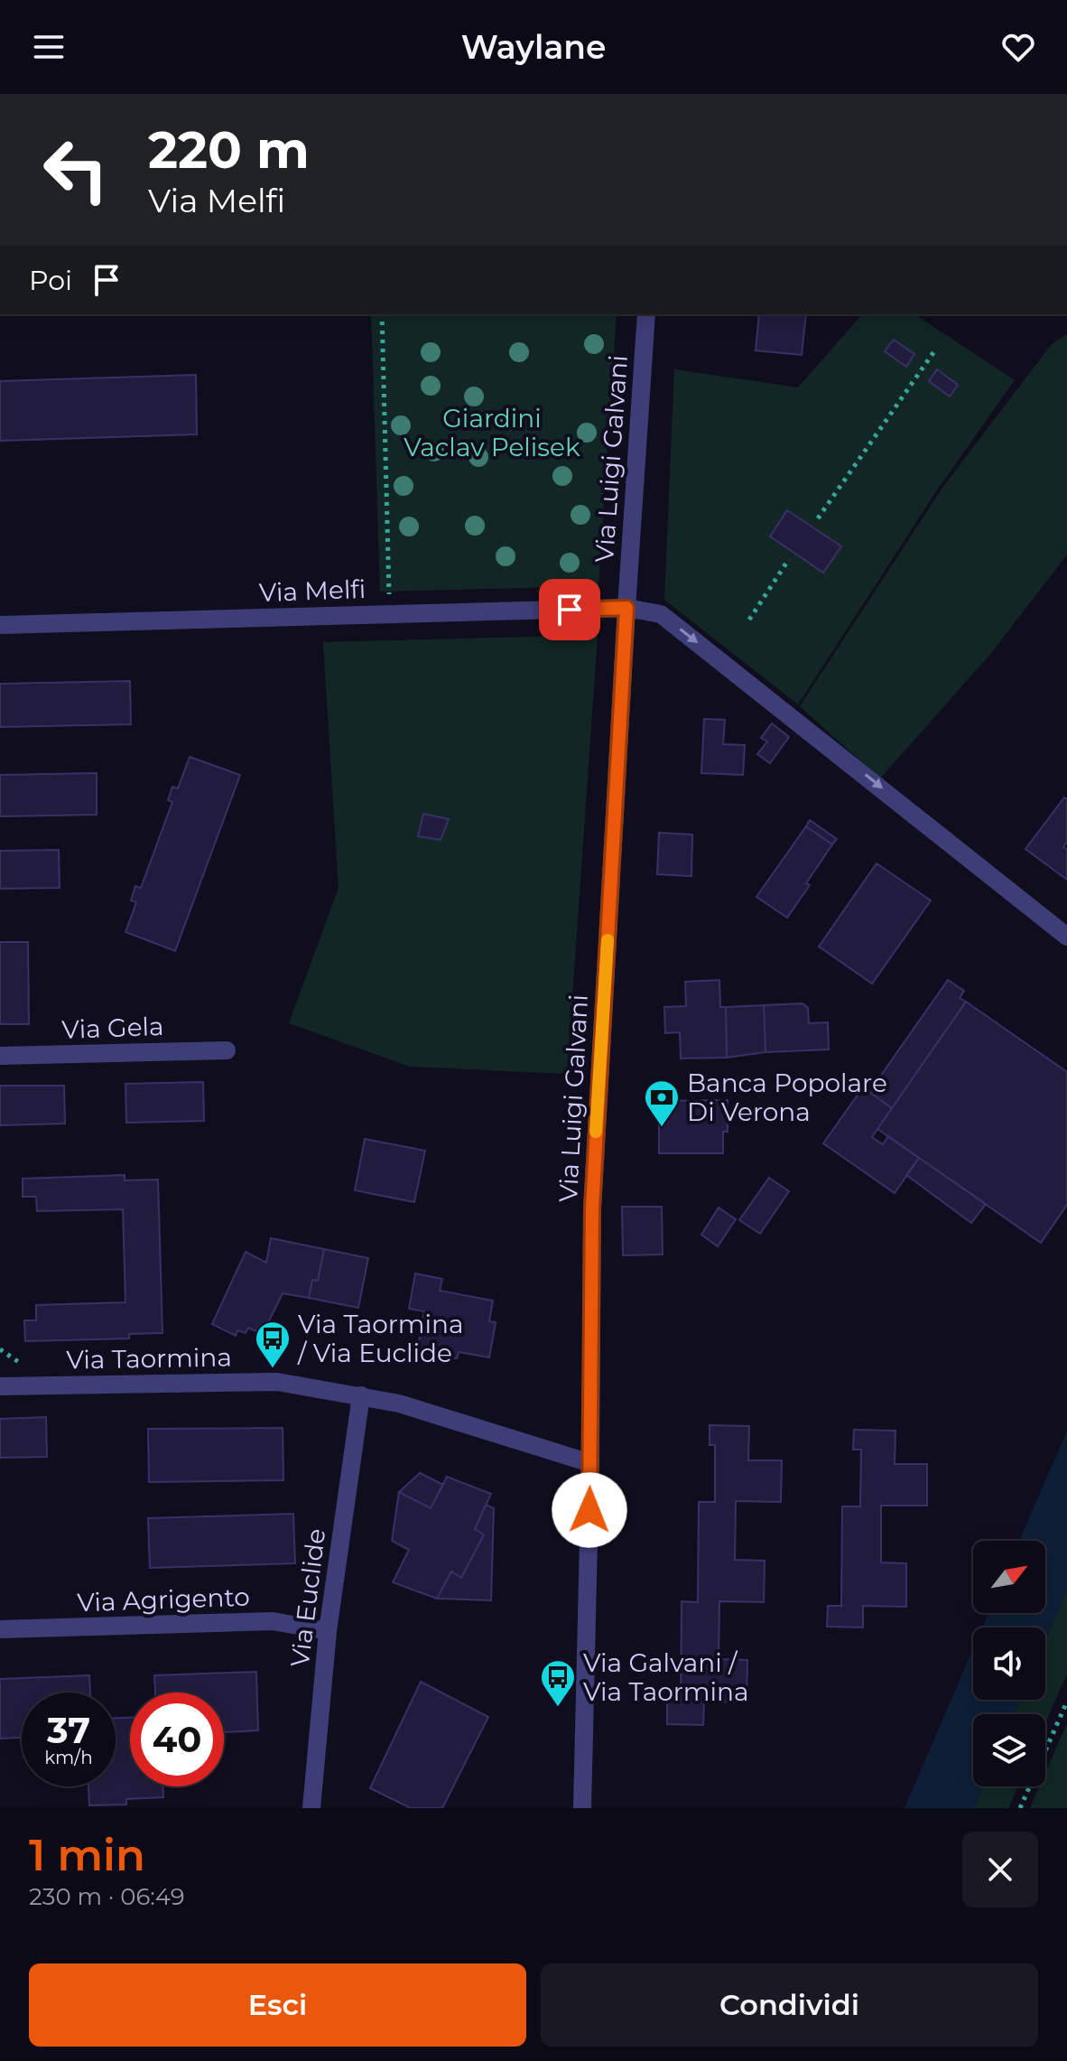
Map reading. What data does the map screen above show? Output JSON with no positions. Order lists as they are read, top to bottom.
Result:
{
  "streets": {
    "street": [
      "Via Luigi Galvani",
      "Via Melfi",
      "Via Gela",
      "Via Taormina",
      "Via Euclide",
      "Via Agrigento"
    ]
  },
  "crossings": [
    ["Via Luigi Galvani", "Via Melfi"],
    ["Via Luigi Galvani", "Via Taormina"],
    ["Via Taormina", "Via Euclide"],
    ["Via Euclide", "Via Agrigento"]
  ],
  "parks": ["Giardini Vaclav Pelisek"],
  "places": {
    "bank": ["Banca Popolare Di Verona"],
    "bus stop": ["Via Taormina / Via Euclide", "Via Galvani / Via Taormina"]
  },
  "north": "top right",
  "page": {
    "header": "Waylane",
    "turn": ["220 m", "Via Melfi"],
    "then": "Poi",
    "speed": "37 km/h",
    "limit": "40",
    "heading": ["1 min", "230 m · 06:49"],
    "buttons": ["Esci", "Condividi"]
  }
}
